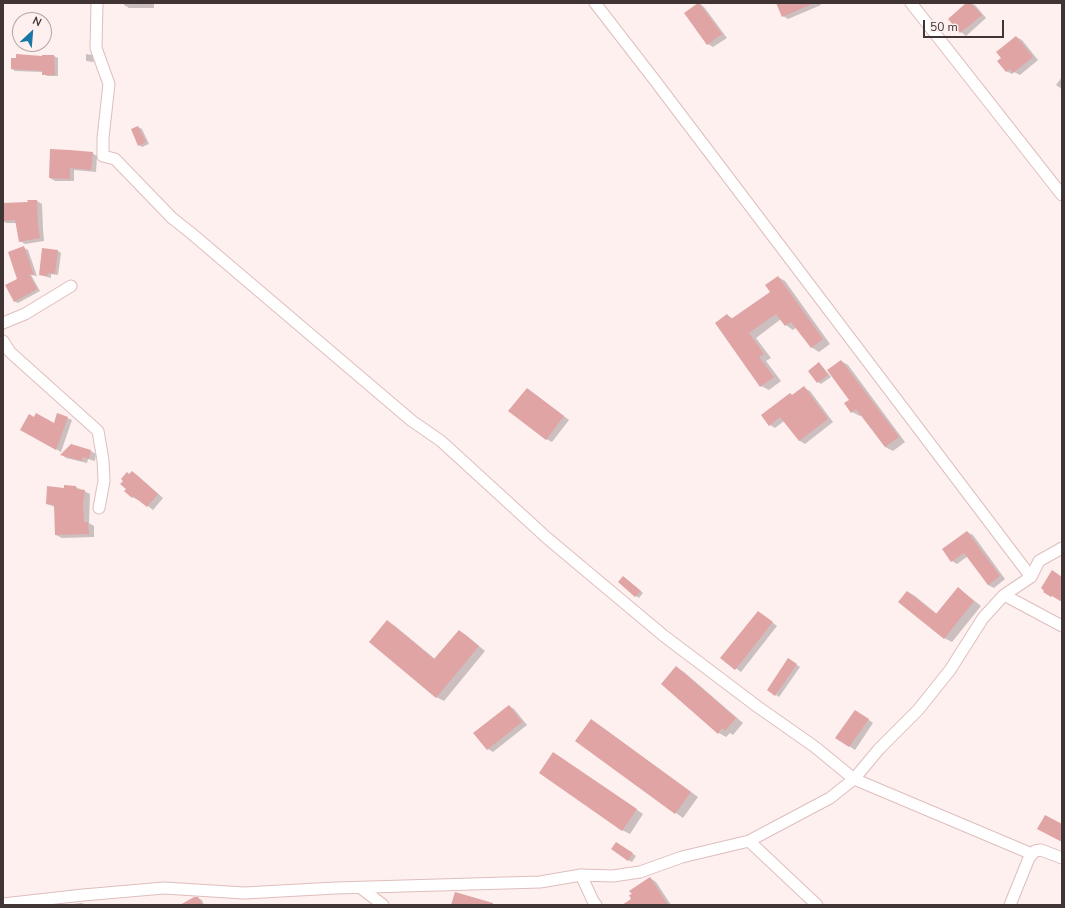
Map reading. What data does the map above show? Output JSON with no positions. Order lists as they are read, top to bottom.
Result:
{
  "scale_bar": "50 m",
  "north": "top right"
}
